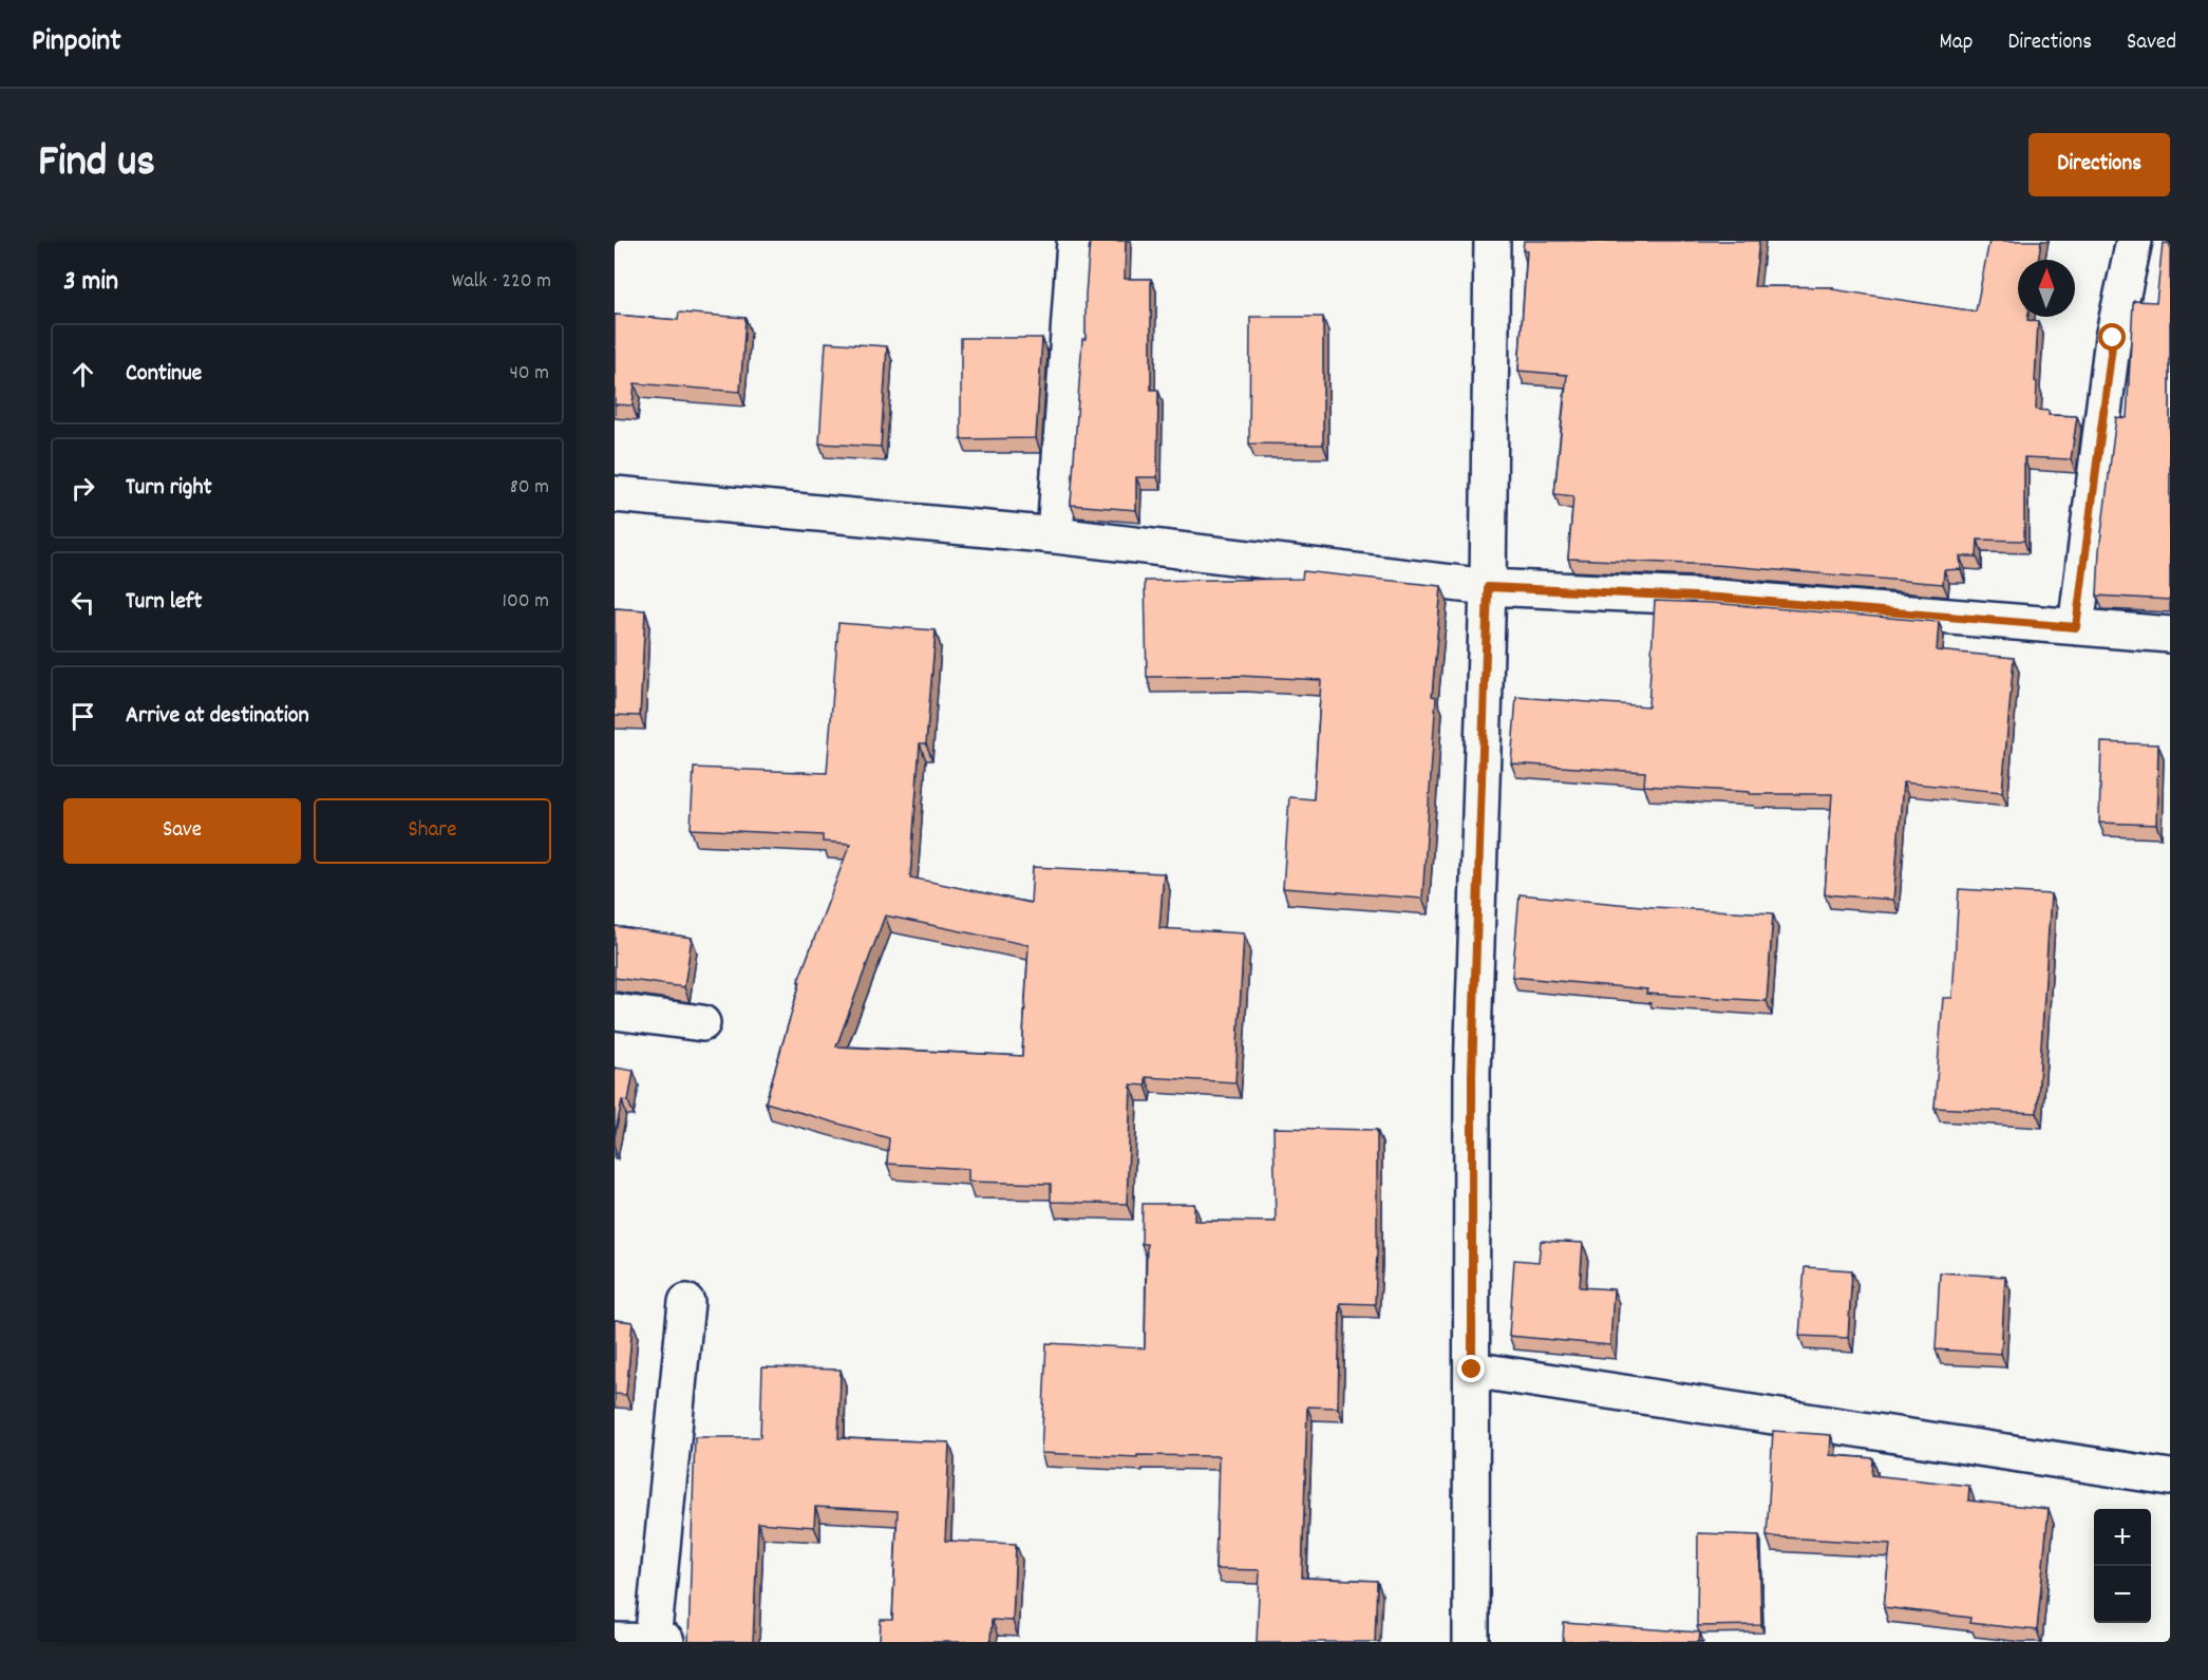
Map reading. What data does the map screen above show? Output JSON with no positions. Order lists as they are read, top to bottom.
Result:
{
  "north": "top",
  "page": {
    "header": "Pinpoint",
    "nav": ["Map", "Directions", "Saved"],
    "title": "Find us",
    "buttons": [
      "Directions",
      ["Save", "Share"]
    ],
    "heading": ["3 min", "Walk · 220 m"],
    "list": [
      ["Continue", "40 m"],
      ["Turn right", "80 m"],
      ["Turn left", "100 m"],
      "Arrive at destination"
    ],
    "map_buttons": ["+", "−"]
  }
}
